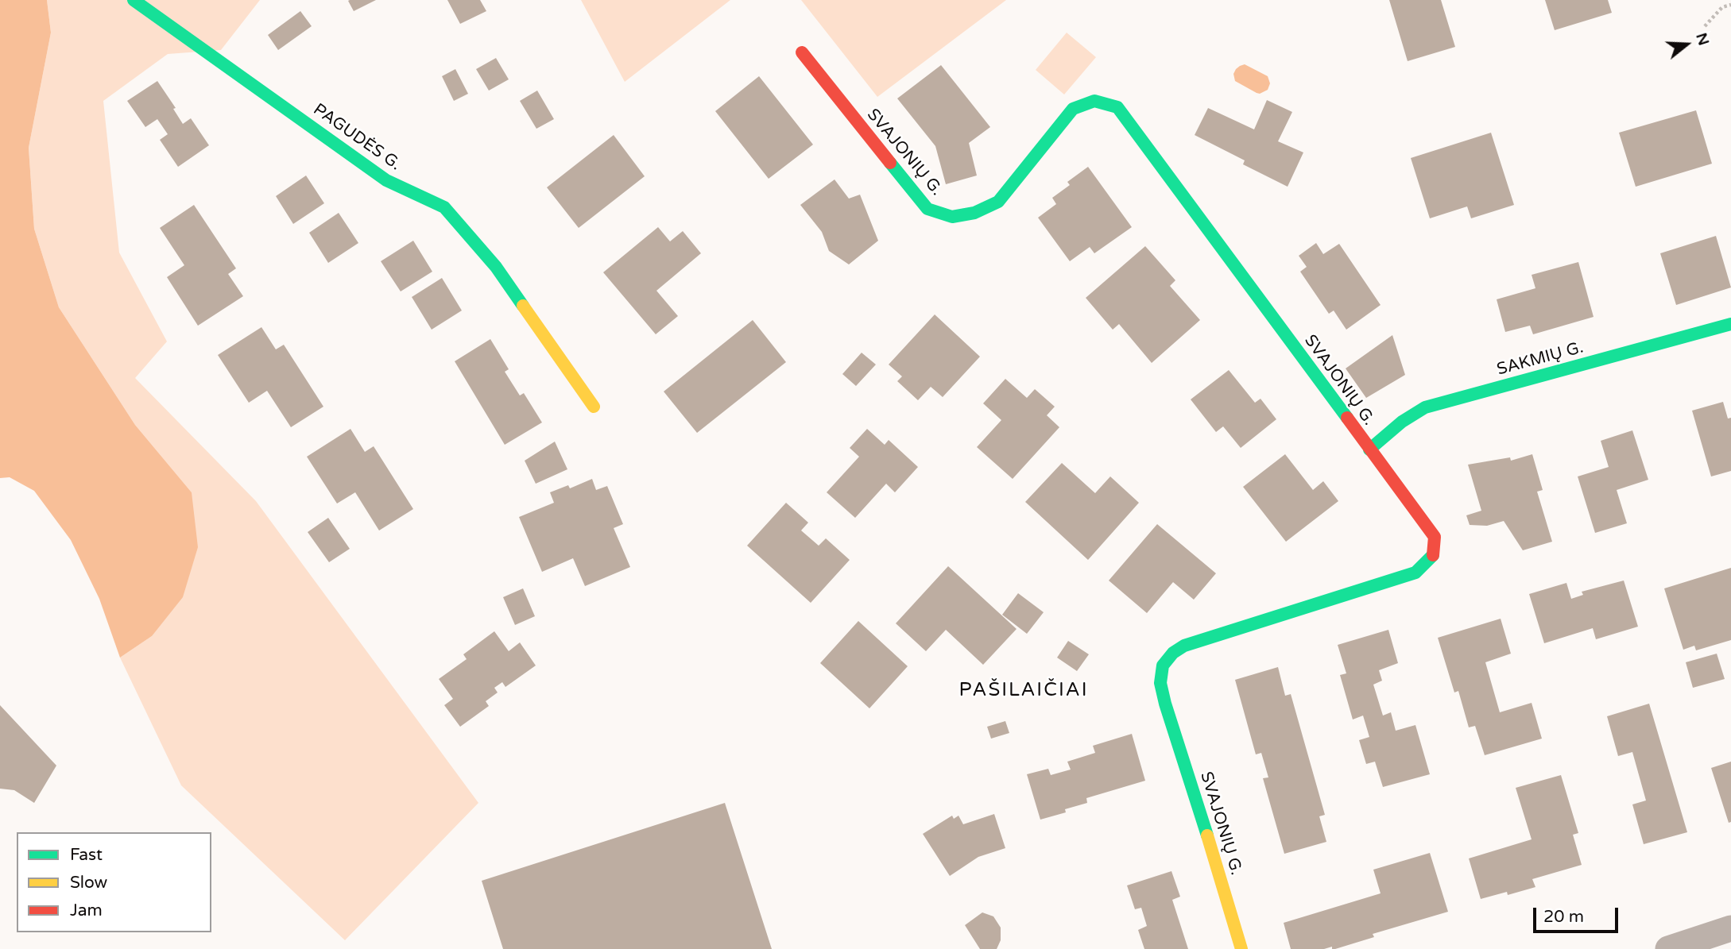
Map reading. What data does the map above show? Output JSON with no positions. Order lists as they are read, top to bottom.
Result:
{
  "streets": {
    "street": ["PAGUDĖS G.", "SVAJONIŲ G.", "SAKMIŲ G."]
  },
  "crossings": [
    ["SVAJONIŲ G.", "SAKMIŲ G."]
  ],
  "districts": ["PAŠILAIČIAI"],
  "legend": ["Fast", "Slow", "Jam"],
  "scale_bar": "20 m",
  "north": "right"
}
